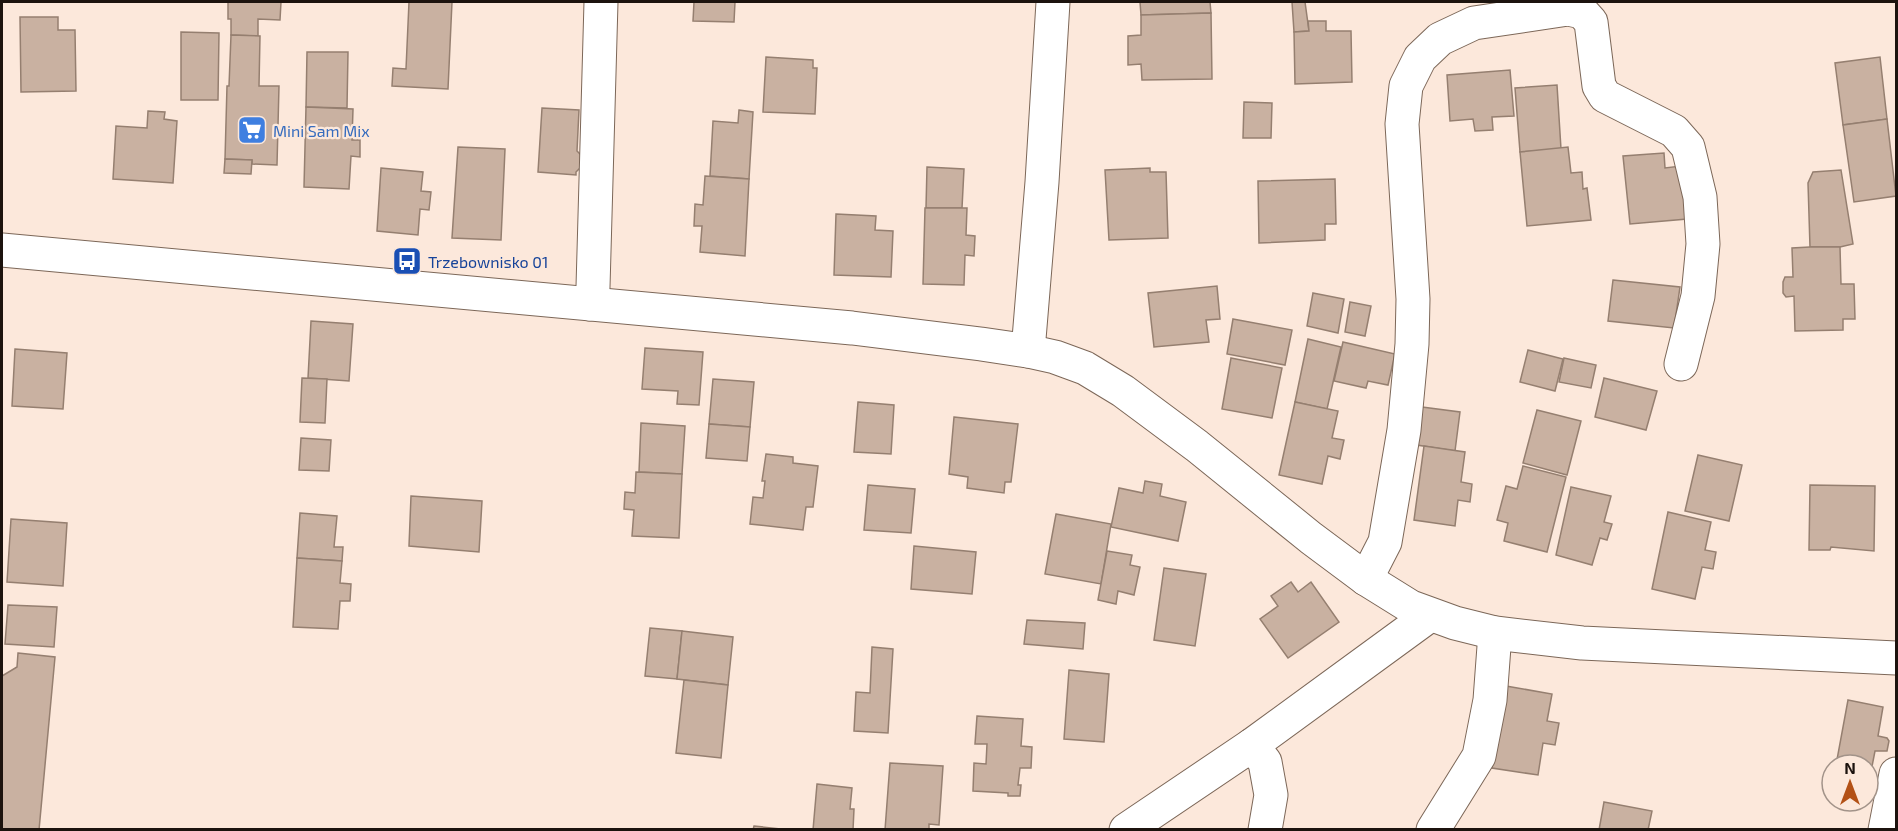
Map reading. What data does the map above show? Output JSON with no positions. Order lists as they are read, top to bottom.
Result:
{
  "places": {
    "supermarket": ["Mini Sam Mix"],
    "bus stop": ["Trzebownisko 01"]
  },
  "north": "top"
}
